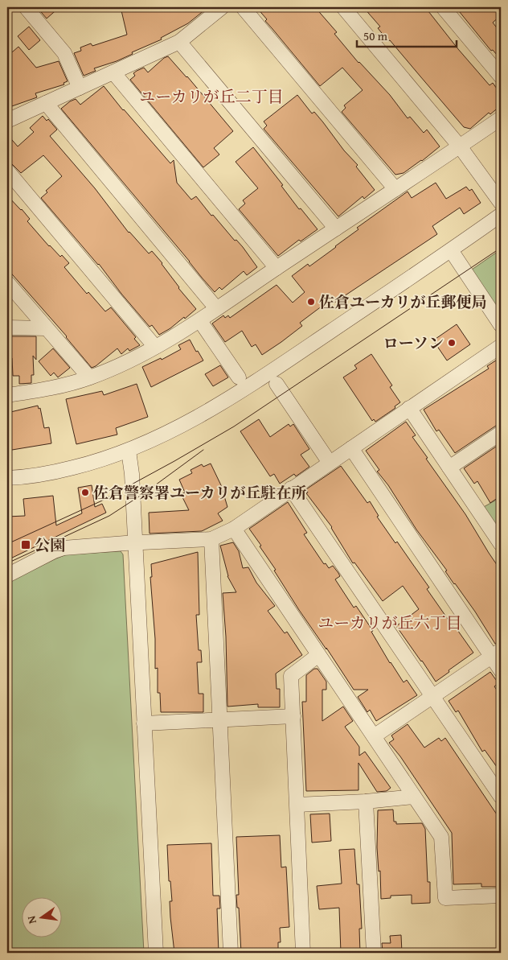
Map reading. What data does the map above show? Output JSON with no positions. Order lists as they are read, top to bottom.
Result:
{
  "districts": ["ユーカリが丘二丁目", "ユーカリが丘六丁目"],
  "places": {
    "other": ["佐倉ユーカリが丘郵便局", "ローソン", "佐倉警察署ユーカリが丘駐在所"],
    "transit": ["公園"]
  },
  "scale_bar": "50 m",
  "north": "left"
}
